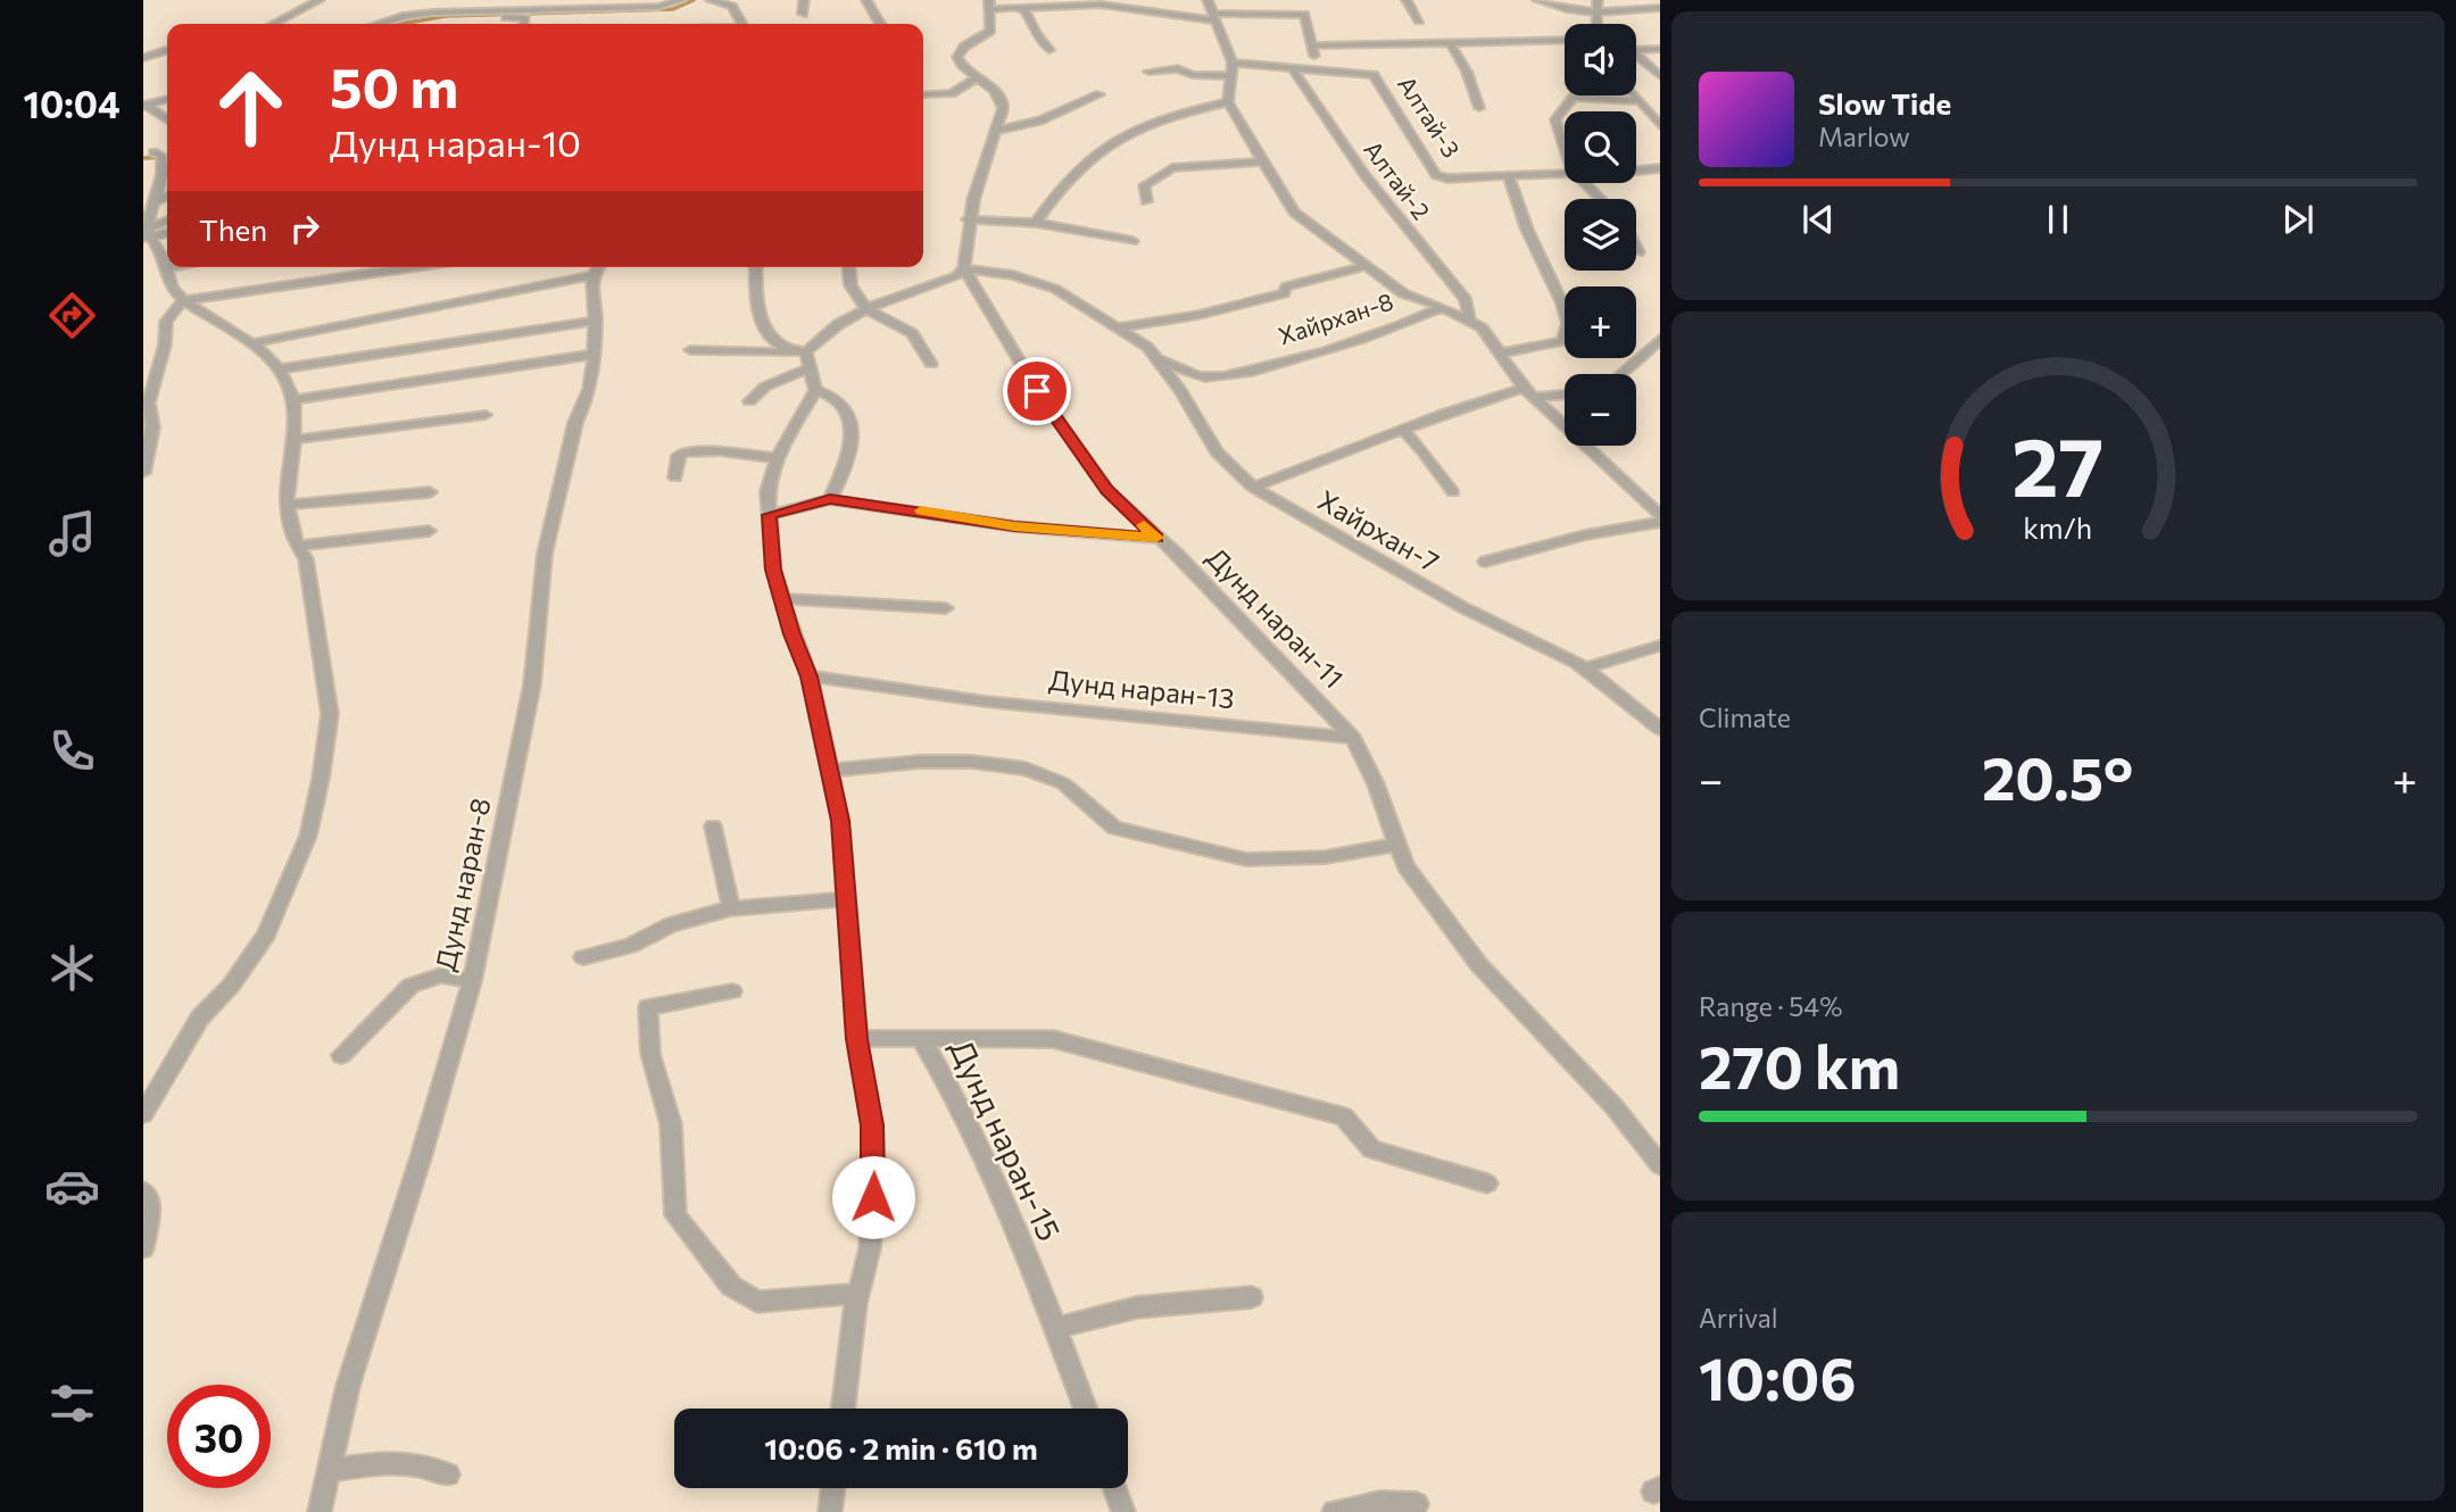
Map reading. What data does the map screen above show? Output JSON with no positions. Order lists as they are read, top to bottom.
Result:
{
  "streets": {
    "street": [
      "Алтай-3",
      "Алтай-2",
      "Хайрхан-8",
      "Хайрхан-7",
      "Дунд наран-11",
      "Дунд наран-13",
      "Дунд наран-8",
      "Дунд наран-15"
    ]
  },
  "crossings": [
    ["Хайрхан-8", "Хайрхан-7"],
    ["Хайрхан-7", "Дунд наран-11"],
    ["Дунд наран-11", "Дунд наран-13"]
  ],
  "page": {
    "tabs": "10:04",
    "map_buttons": ["+", "−"],
    "turn": ["50 m", "Дунд наран-10"],
    "song": ["Slow Tide", "Marlow"],
    "then": "Then",
    "tile": [
      "Climate",
      ["Range · 54%", "270 km"],
      ["Arrival", "10:06"]
    ],
    "heat": ["−", "20.5°", "+"],
    "limit": "30",
    "trip": "10:06 · 2 min · 610 m",
    "gauge": ["27", "km/h"]
  }
}
